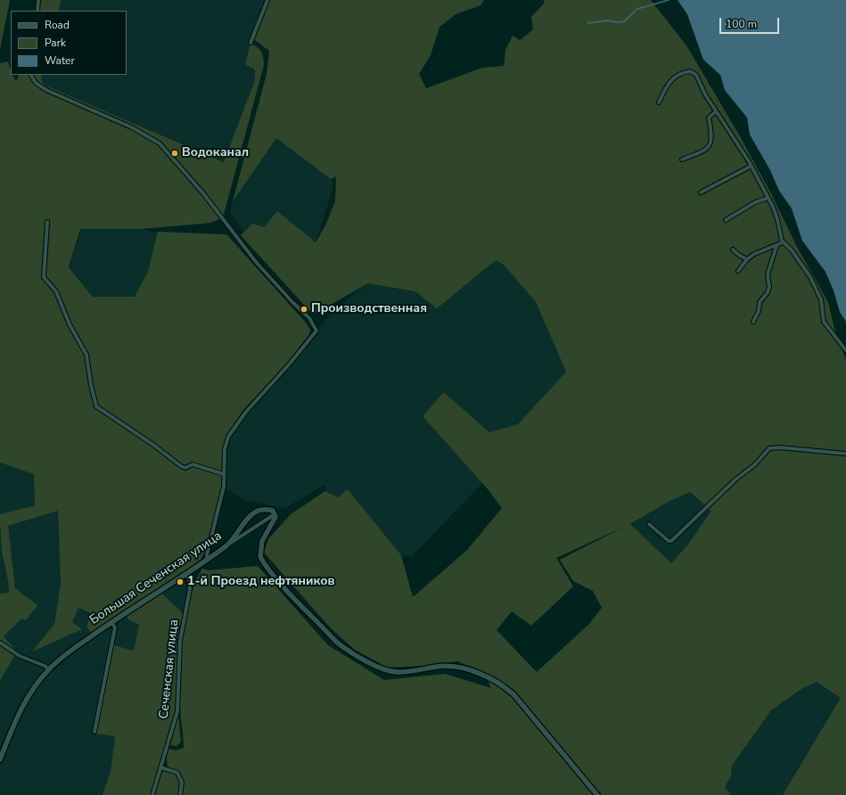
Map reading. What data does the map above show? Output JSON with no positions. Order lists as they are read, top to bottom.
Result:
{
  "streets": {
    "street": ["Большая Сеченская улица", "Сеченская улица"]
  },
  "crossings": [
    ["Большая Сеченская улица", "Сеченская улица"]
  ],
  "places": ["Водоканал", "Производственная", "1-й Проезд нефтяников"],
  "legend": ["Road", "Park", "Water"],
  "scale_bar": "100 m"
}
